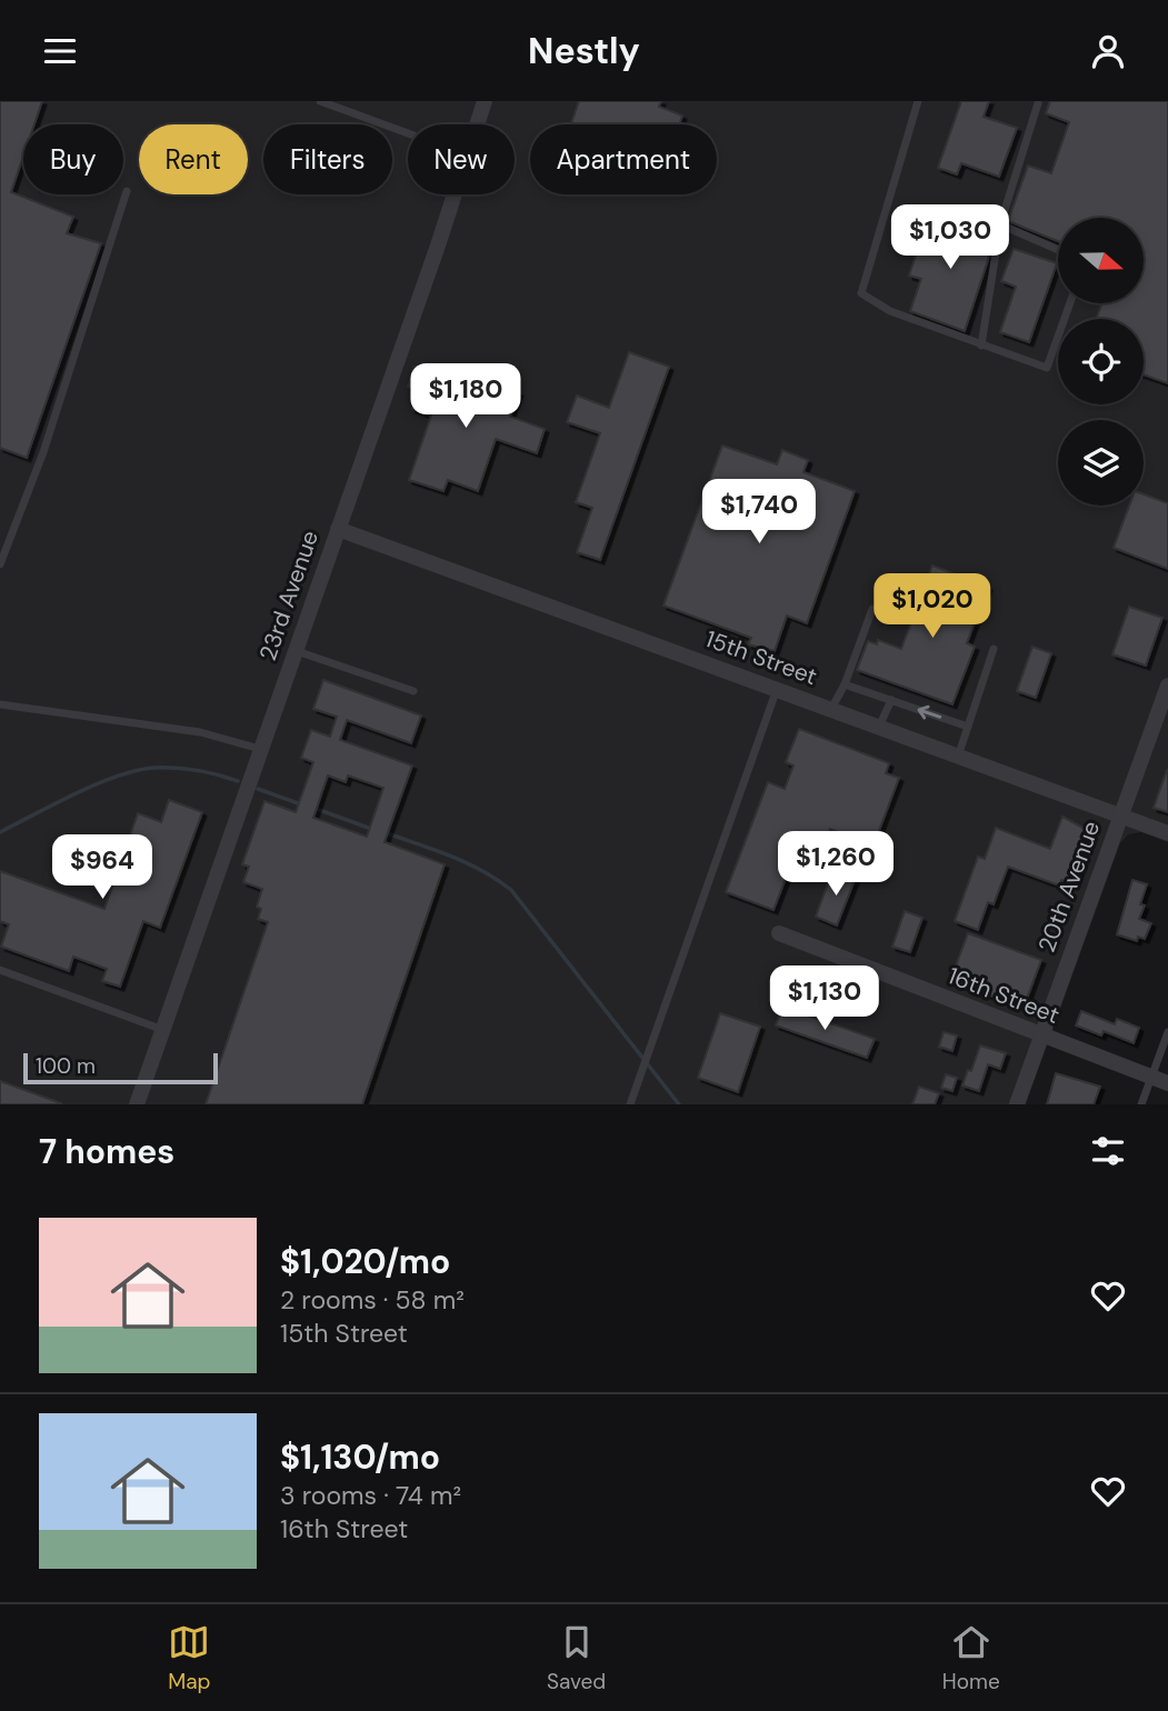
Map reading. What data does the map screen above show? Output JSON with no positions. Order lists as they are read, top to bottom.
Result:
{
  "streets": {
    "street": [
      "23rd Avenue",
      "15th Street",
      "20th Avenue",
      "16th Street"
    ]
  },
  "crossings": [
    ["23rd Avenue", "15th Street"],
    ["15th Street", "20th Avenue"],
    ["20th Avenue", "16th Street"]
  ],
  "scale_bar": "100 m",
  "north": "right",
  "page": {
    "header": "Nestly",
    "chip": [
      "Buy",
      "Rent",
      "Filters",
      "New",
      "Apartment"
    ],
    "price": [
      "$1,030",
      "$1,180",
      "$1,740",
      "$1,020",
      "$1,260",
      "$964",
      "$1,130"
    ],
    "scale": "100 m",
    "heading": "7 homes",
    "list": [
      {
        "name": "$1,020/mo",
        "note": "2 rooms · 58 m² · 15th Street"
      },
      {
        "name": "$1,130/mo",
        "note": "3 rooms · 74 m² · 16th Street"
      }
    ],
    "tabs": ["Map", "Saved", "Home"]
  }
}
